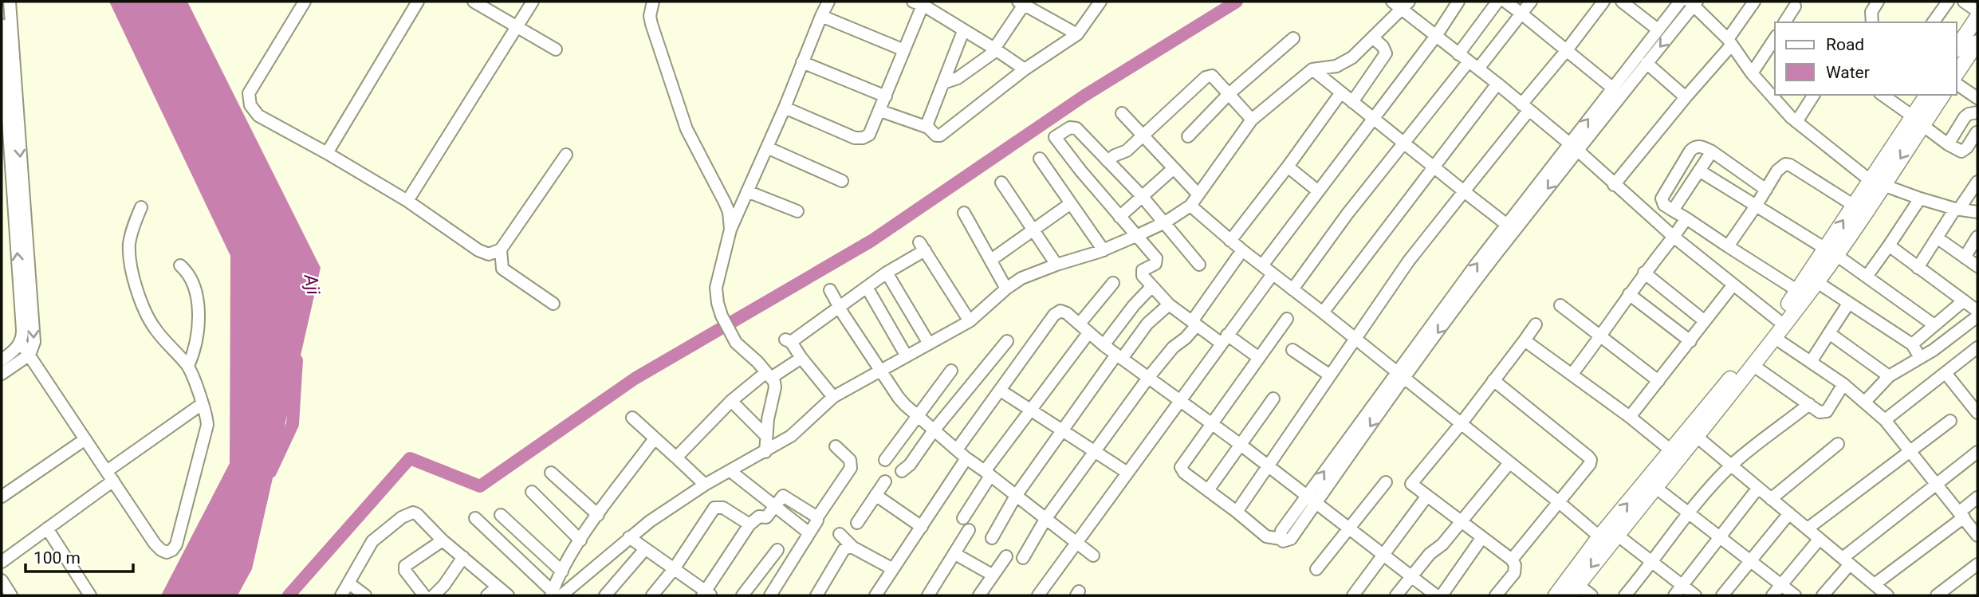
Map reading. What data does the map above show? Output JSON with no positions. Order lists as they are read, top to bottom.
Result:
{
  "water": ["Aji"],
  "legend": ["Road", "Water"],
  "scale_bar": "100 m"
}
